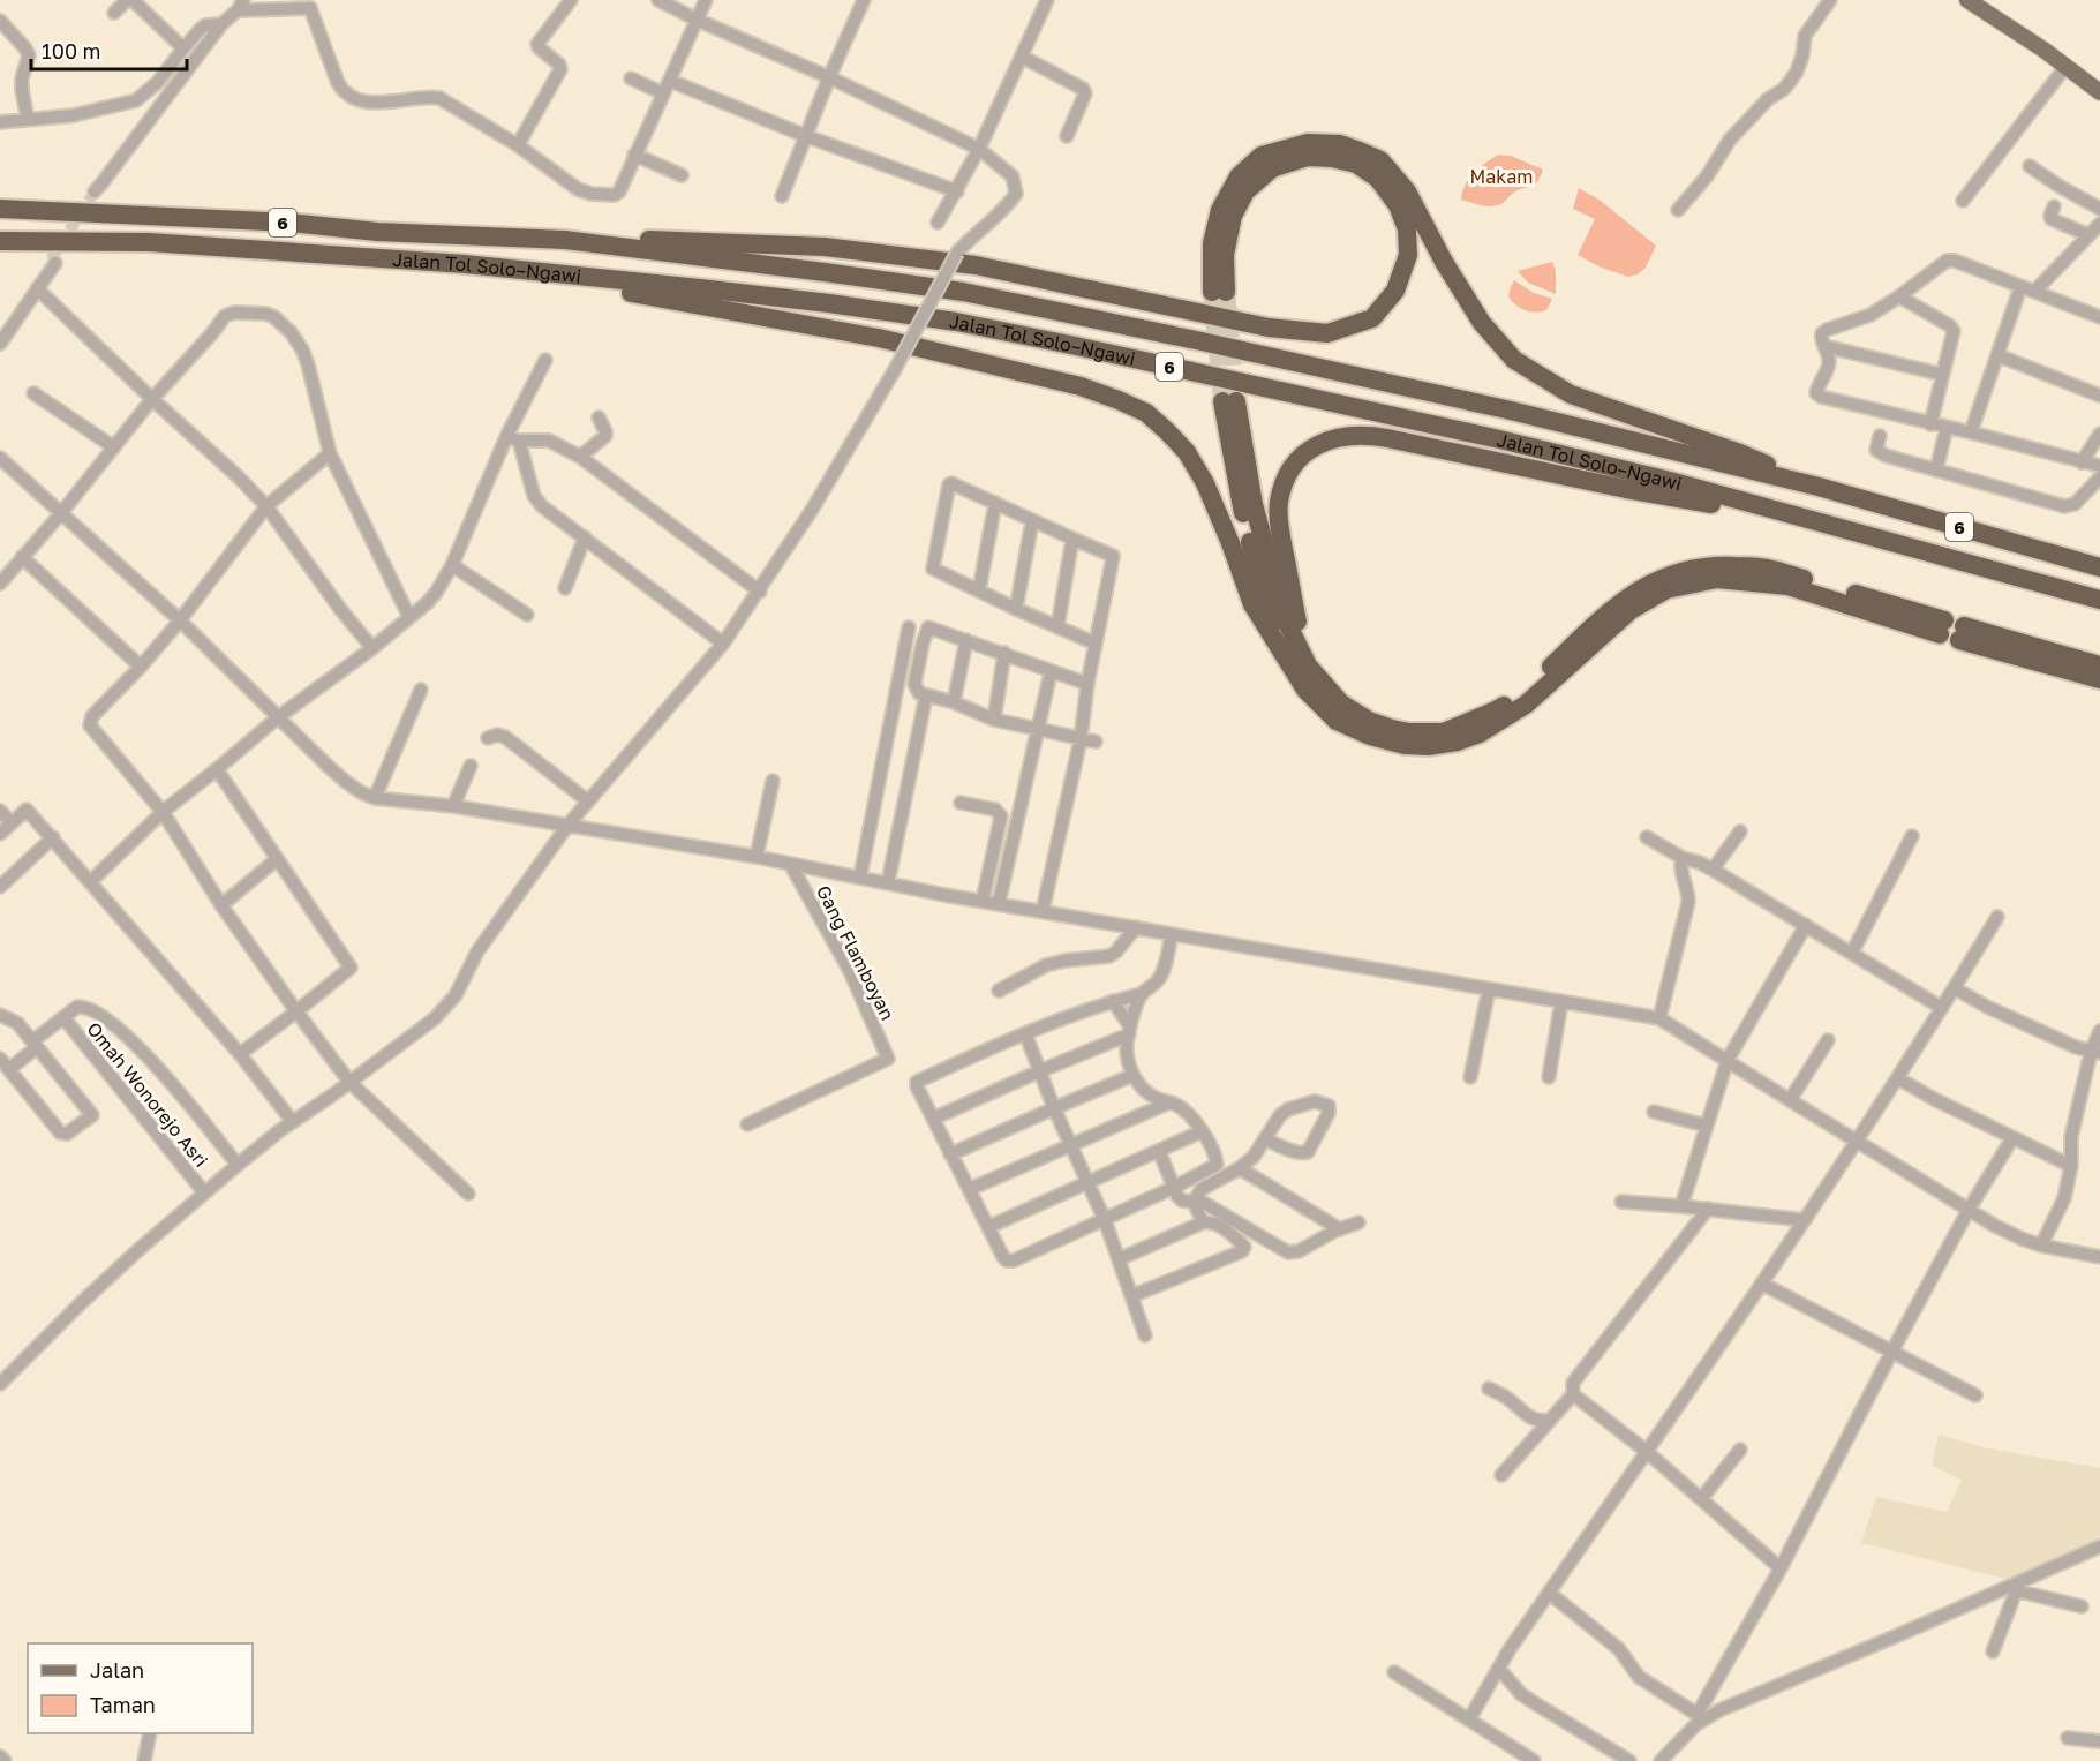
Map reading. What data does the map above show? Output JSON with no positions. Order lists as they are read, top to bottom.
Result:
{
  "streets": {
    "highway": ["6", "Jalan Tol Solo–Ngawi"],
    "street": ["Gang Flamboyan", "Omah Wonorejo Asri"]
  },
  "parks": ["Makam"],
  "legend": ["Jalan", "Taman"],
  "scale_bar": "100 m"
}
